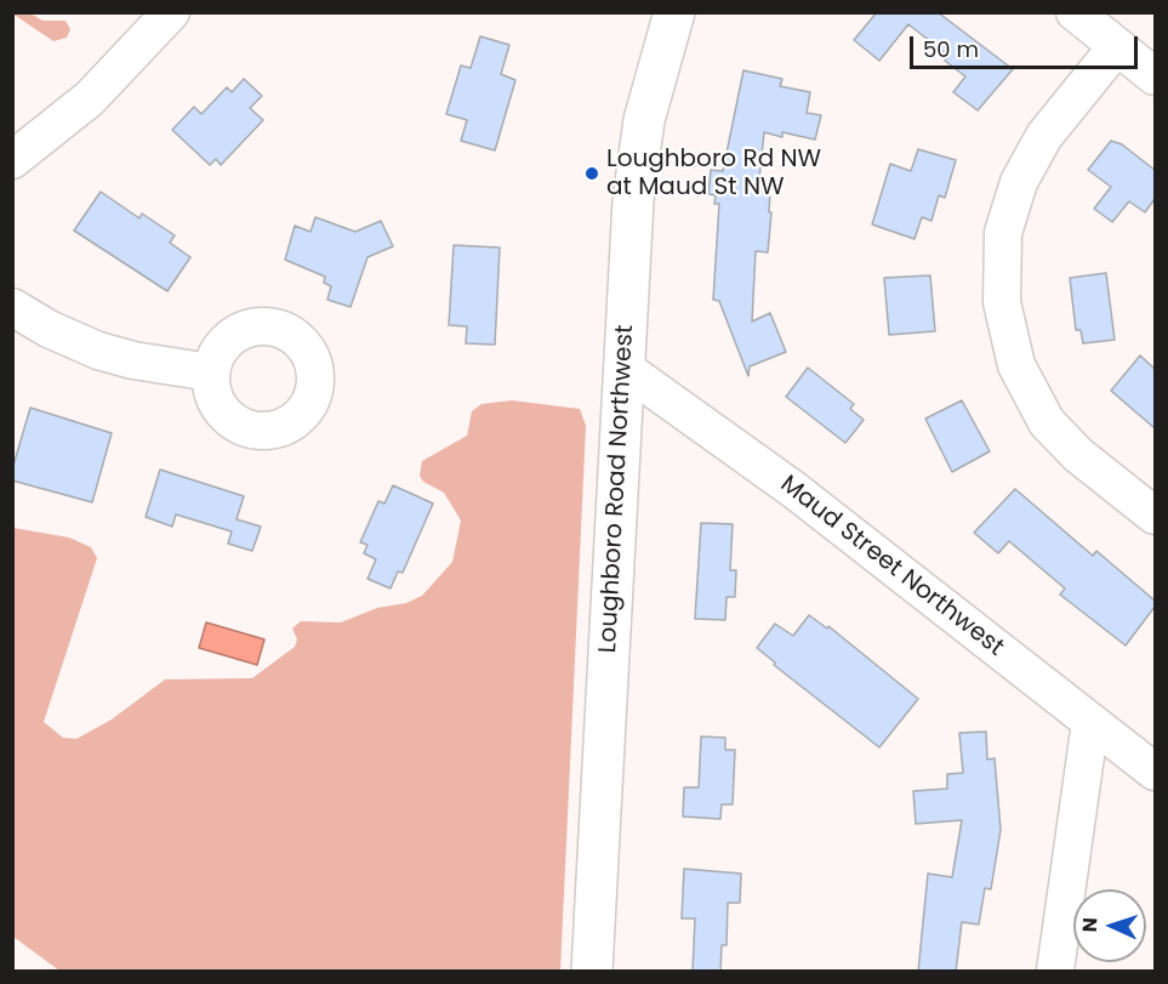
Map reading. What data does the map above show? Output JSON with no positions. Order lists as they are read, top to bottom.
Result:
{
  "streets": {
    "main road": ["Loughboro Road Northwest"],
    "street": ["Maud Street Northwest"]
  },
  "crossings": [
    ["Loughboro Road Northwest", "Maud Street Northwest"]
  ],
  "places": ["Loughboro Rd NW at Maud St NW"],
  "scale_bar": "50 m",
  "north": "left"
}
